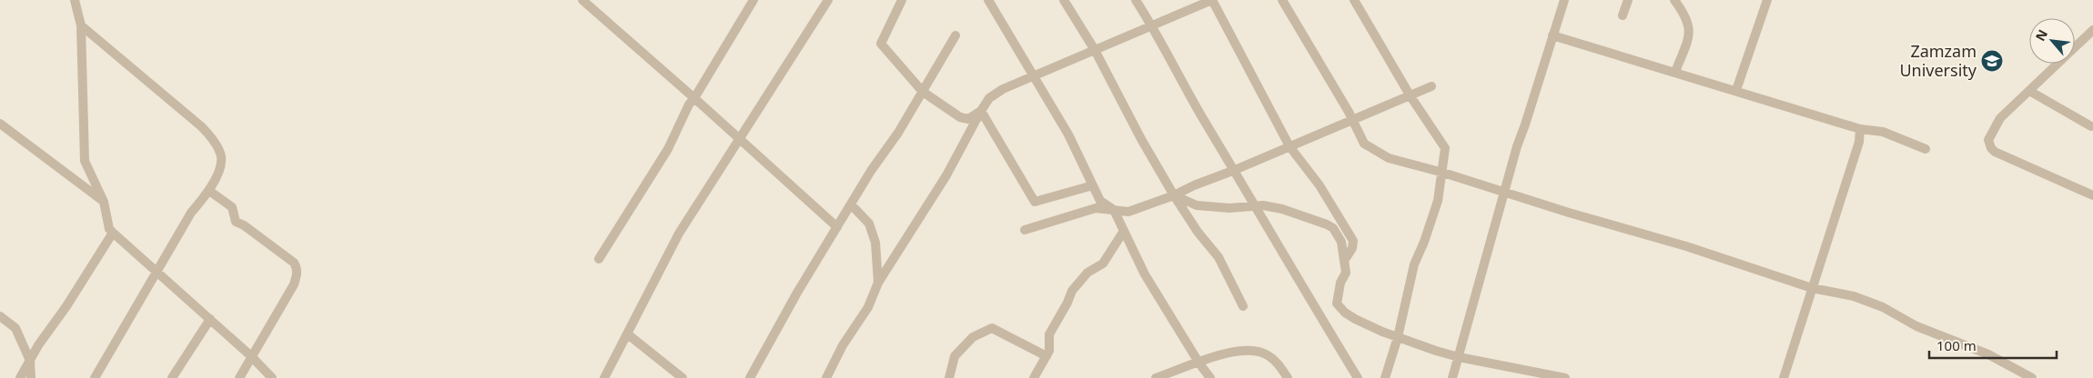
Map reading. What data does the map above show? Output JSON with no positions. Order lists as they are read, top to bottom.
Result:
{
  "places": {
    "school or university": ["Zamzam University"]
  },
  "scale_bar": "100 m",
  "north": "top left"
}
